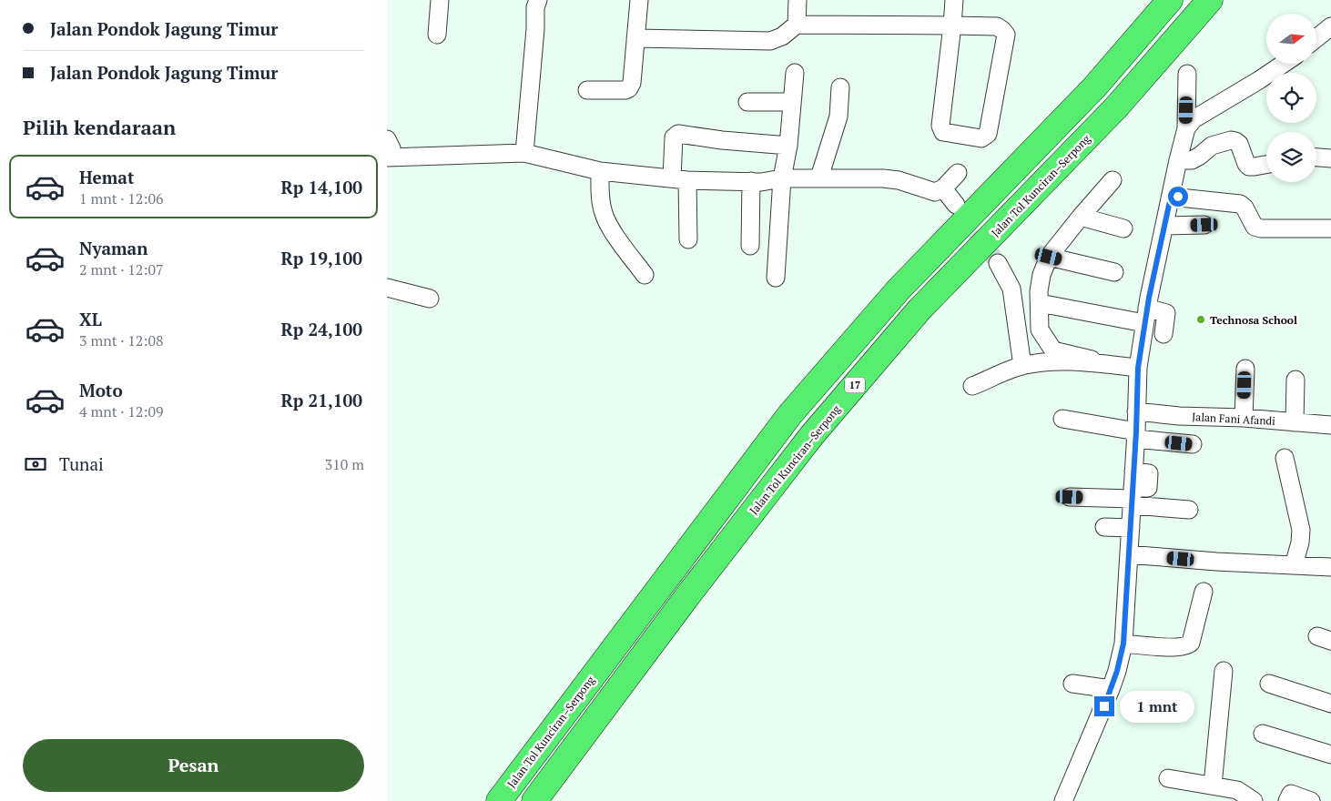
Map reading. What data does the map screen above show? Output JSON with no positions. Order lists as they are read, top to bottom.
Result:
{
  "streets": {
    "highway": ["Jalan Tol Kunciran–Serpong", "17"],
    "street": ["Jalan Fani Afandi"]
  },
  "places": ["Technosa School"],
  "north": "right",
  "page": {
    "banner": ["Jalan Pondok Jagung Timur", "Jalan Pondok Jagung Timur"],
    "heading": "Pilih kendaraan",
    "list": [
      {
        "name": "Hemat",
        "note": "1 mnt · 12:06",
        "value": "Rp 14,100"
      },
      {
        "name": "Nyaman",
        "note": "2 mnt · 12:07",
        "value": "Rp 19,100"
      },
      {
        "name": "XL",
        "note": "3 mnt · 12:08",
        "value": "Rp 24,100"
      },
      {
        "name": "Moto",
        "note": "4 mnt · 12:09",
        "value": "Rp 21,100"
      }
    ],
    "pay": ["Tunai", "310 m"],
    "bubble": "1 mnt",
    "buttons": "Pesan"
  }
}
